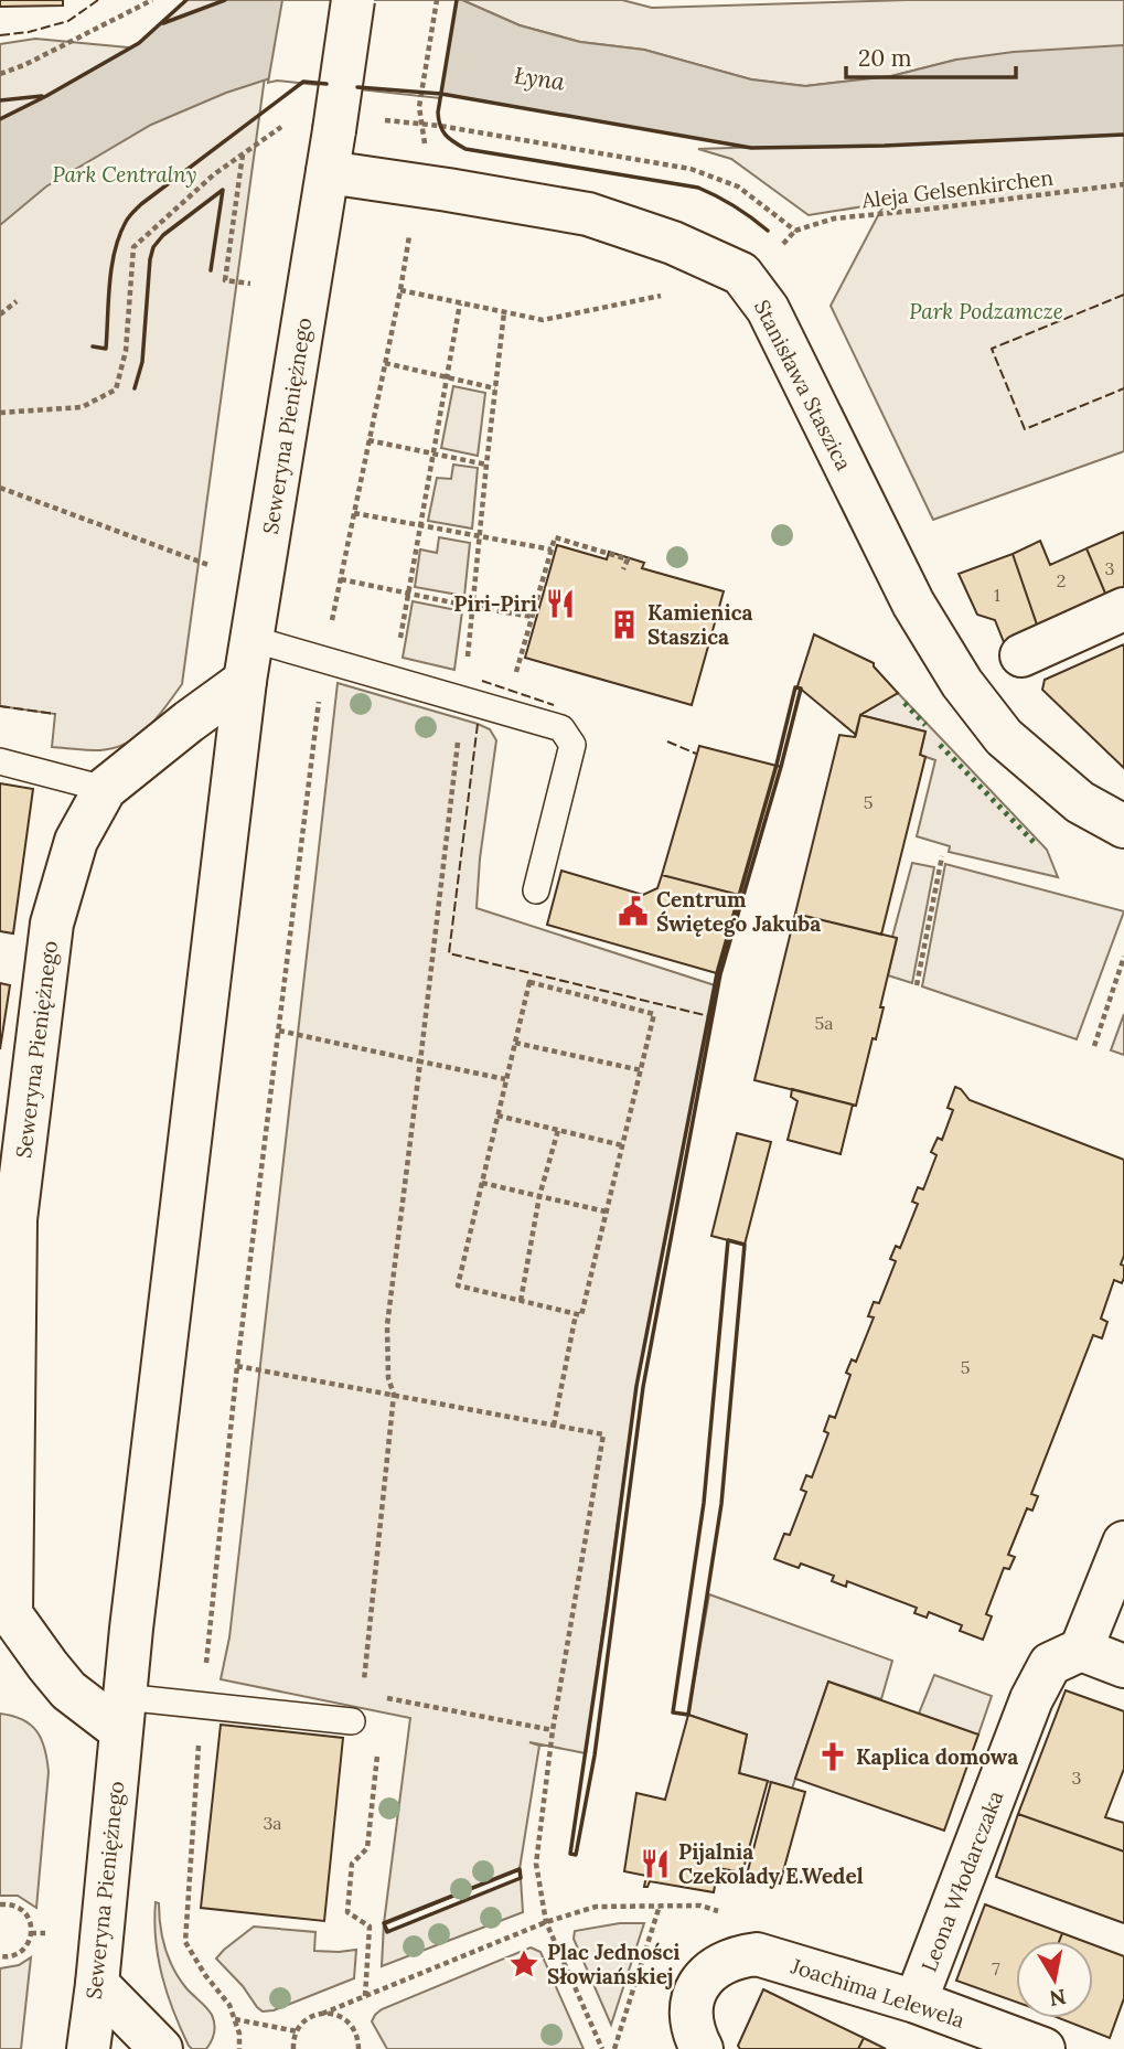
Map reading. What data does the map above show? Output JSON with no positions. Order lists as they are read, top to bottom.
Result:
{
  "streets": {
    "street": [
      "Stanisława Staszica",
      "Seweryna Pieniężnego",
      "Leona Włodarczaka",
      "Joachima Lelewela"
    ],
    "path": ["Aleja Gelsenkirchen"]
  },
  "crossings": [
    ["Stanisława Staszica", "Seweryna Pieniężnego"],
    ["Leona Włodarczaka", "Joachima Lelewela"]
  ],
  "water": ["Łyna"],
  "parks": ["Park Centralny", "Park Podzamcze"],
  "places": {
    "restaurant": ["Piri-Piri", "Pijalnia Czekolady E.Wedel"],
    "building": ["Kamienica Staszica"],
    "public building": ["Centrum Świętego Jakuba"],
    "church": ["Kaplica domowa"],
    "place": ["Plac Jedności Słowiańskiej"]
  },
  "house_numbers": [
    "3",
    "2",
    "1",
    "5",
    "5a",
    "5",
    "3",
    "3a",
    "7"
  ],
  "scale_bar": "20 m",
  "north": "bottom"
}
